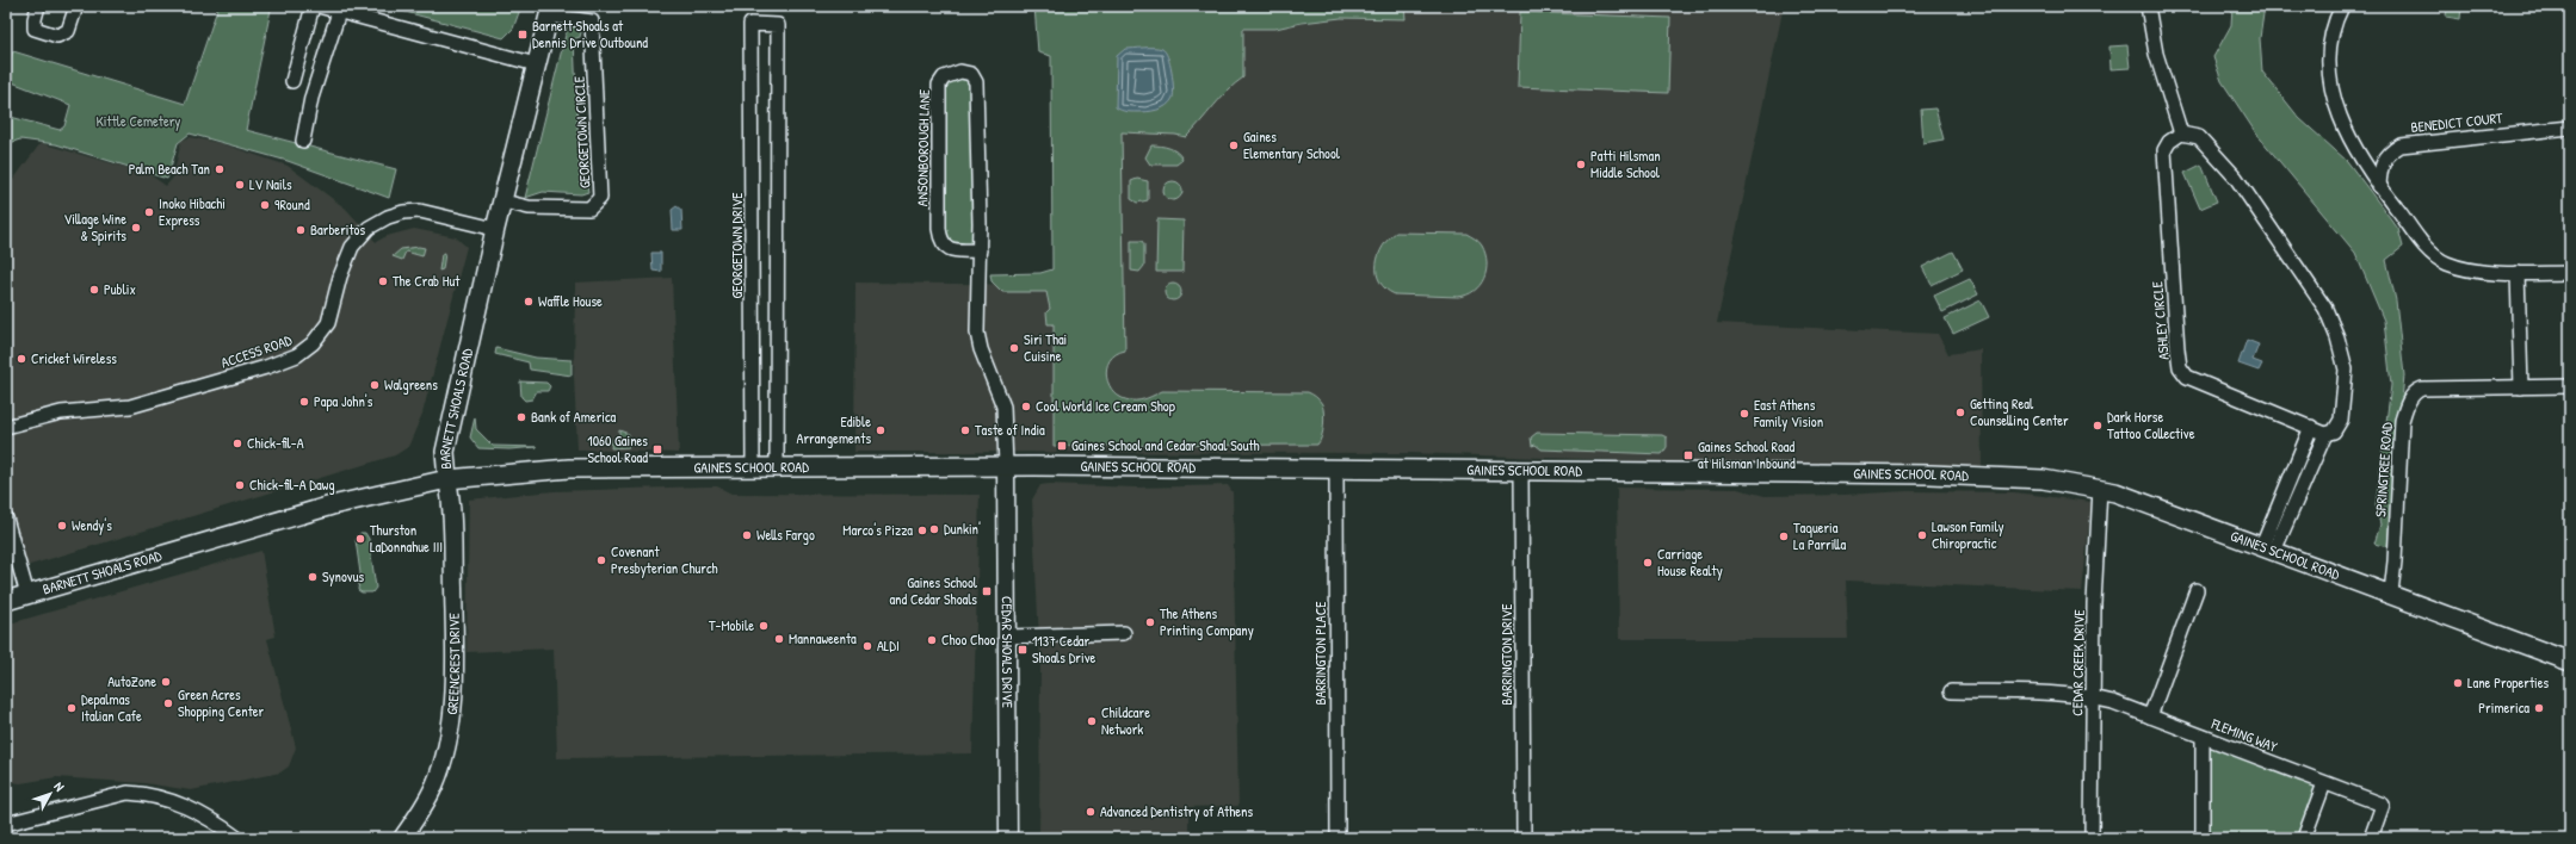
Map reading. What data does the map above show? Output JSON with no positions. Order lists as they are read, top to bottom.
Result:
{
  "streets": {
    "main road": ["BARNETT SHOALS ROAD", "GAINES SCHOOL ROAD"],
    "street": [
      "BENEDICT COURT",
      "GEORGETOWN CIRCLE",
      "ANSONBOROUGH LANE",
      "GEORGETOWN DRIVE",
      "ASHLEY CIRCLE",
      "ACCESS ROAD",
      "SPRINGTREE ROAD",
      "CEDAR SHOALS DRIVE",
      "BARRINGTON PLACE",
      "BARRINGTON DRIVE",
      "CEDAR CREEK DRIVE",
      "GREENCREST DRIVE",
      "FLEMING WAY"
    ]
  },
  "crossings": [
    ["GEORGETOWN CIRCLE", "BARNETT SHOALS ROAD"],
    ["ANSONBOROUGH LANE", "GAINES SCHOOL ROAD"],
    ["ANSONBOROUGH LANE", "CEDAR SHOALS DRIVE"],
    ["GEORGETOWN DRIVE", "GAINES SCHOOL ROAD"],
    ["ACCESS ROAD", "BARNETT SHOALS ROAD"],
    ["BARNETT SHOALS ROAD", "GAINES SCHOOL ROAD"],
    ["BARNETT SHOALS ROAD", "GREENCREST DRIVE"],
    ["GAINES SCHOOL ROAD", "SPRINGTREE ROAD"],
    ["GAINES SCHOOL ROAD", "CEDAR SHOALS DRIVE"],
    ["GAINES SCHOOL ROAD", "BARRINGTON PLACE"],
    ["GAINES SCHOOL ROAD", "BARRINGTON DRIVE"],
    ["GAINES SCHOOL ROAD", "CEDAR CREEK DRIVE"],
    ["GAINES SCHOOL ROAD", "GREENCREST DRIVE"],
    ["CEDAR CREEK DRIVE", "FLEMING WAY"]
  ],
  "parks": ["Kittle Cemetery"],
  "places": {
    "transit": [
      "Barnett Shoals at Dennis Drive Outbound",
      "Gaines School and Cedar Shoal South",
      "1060 Gaines School Road",
      "Gaines School Road at Hilsman Inbound",
      "Gaines School and Cedar Shoals",
      "1137 Cedar Shoals Drive"
    ],
    "other": [
      "Gaines Elementary School",
      "Patti Hilsman Middle School",
      "Palm Beach Tan",
      "LV Nails",
      "9Round",
      "Inoko Hibachi Express",
      "Village Wine & Spirits",
      "Barberitos",
      "The Crab Hut",
      "Publix",
      "Waffle House",
      "Siri Thai Cuisine",
      "Cricket Wireless",
      "Walgreens",
      "Papa John's",
      "Cool World Ice Cream Shop",
      "Getting Real Counselling Center",
      "East Athens Family Vision",
      "Bank of America",
      "Dark Horse Tattoo Collective",
      "Edible Arrangements",
      "Taste of India",
      "Chick-fil-A",
      "Chick-fil-A Dawg",
      "Wendy's",
      "Dunkin'",
      "Marco's Pizza",
      "Wells Fargo",
      "Lawson Family Chiropractic",
      "Taqueria La Parrilla",
      "Thurston LaDonnahue III",
      "Covenant Presbyterian Church",
      "Carriage House Realty",
      "Synovus",
      "The Athens Printing Company",
      "T-Mobile",
      "Mannaweenta",
      "Choo Choo",
      "ALDI",
      "AutoZone",
      "Lane Properties",
      "Green Acres Shopping Center",
      "Depalmas Italian Cafe",
      "Primerica",
      "Childcare Network",
      "Advanced Dentistry of Athens"
    ]
  },
  "north": "top right"
}
